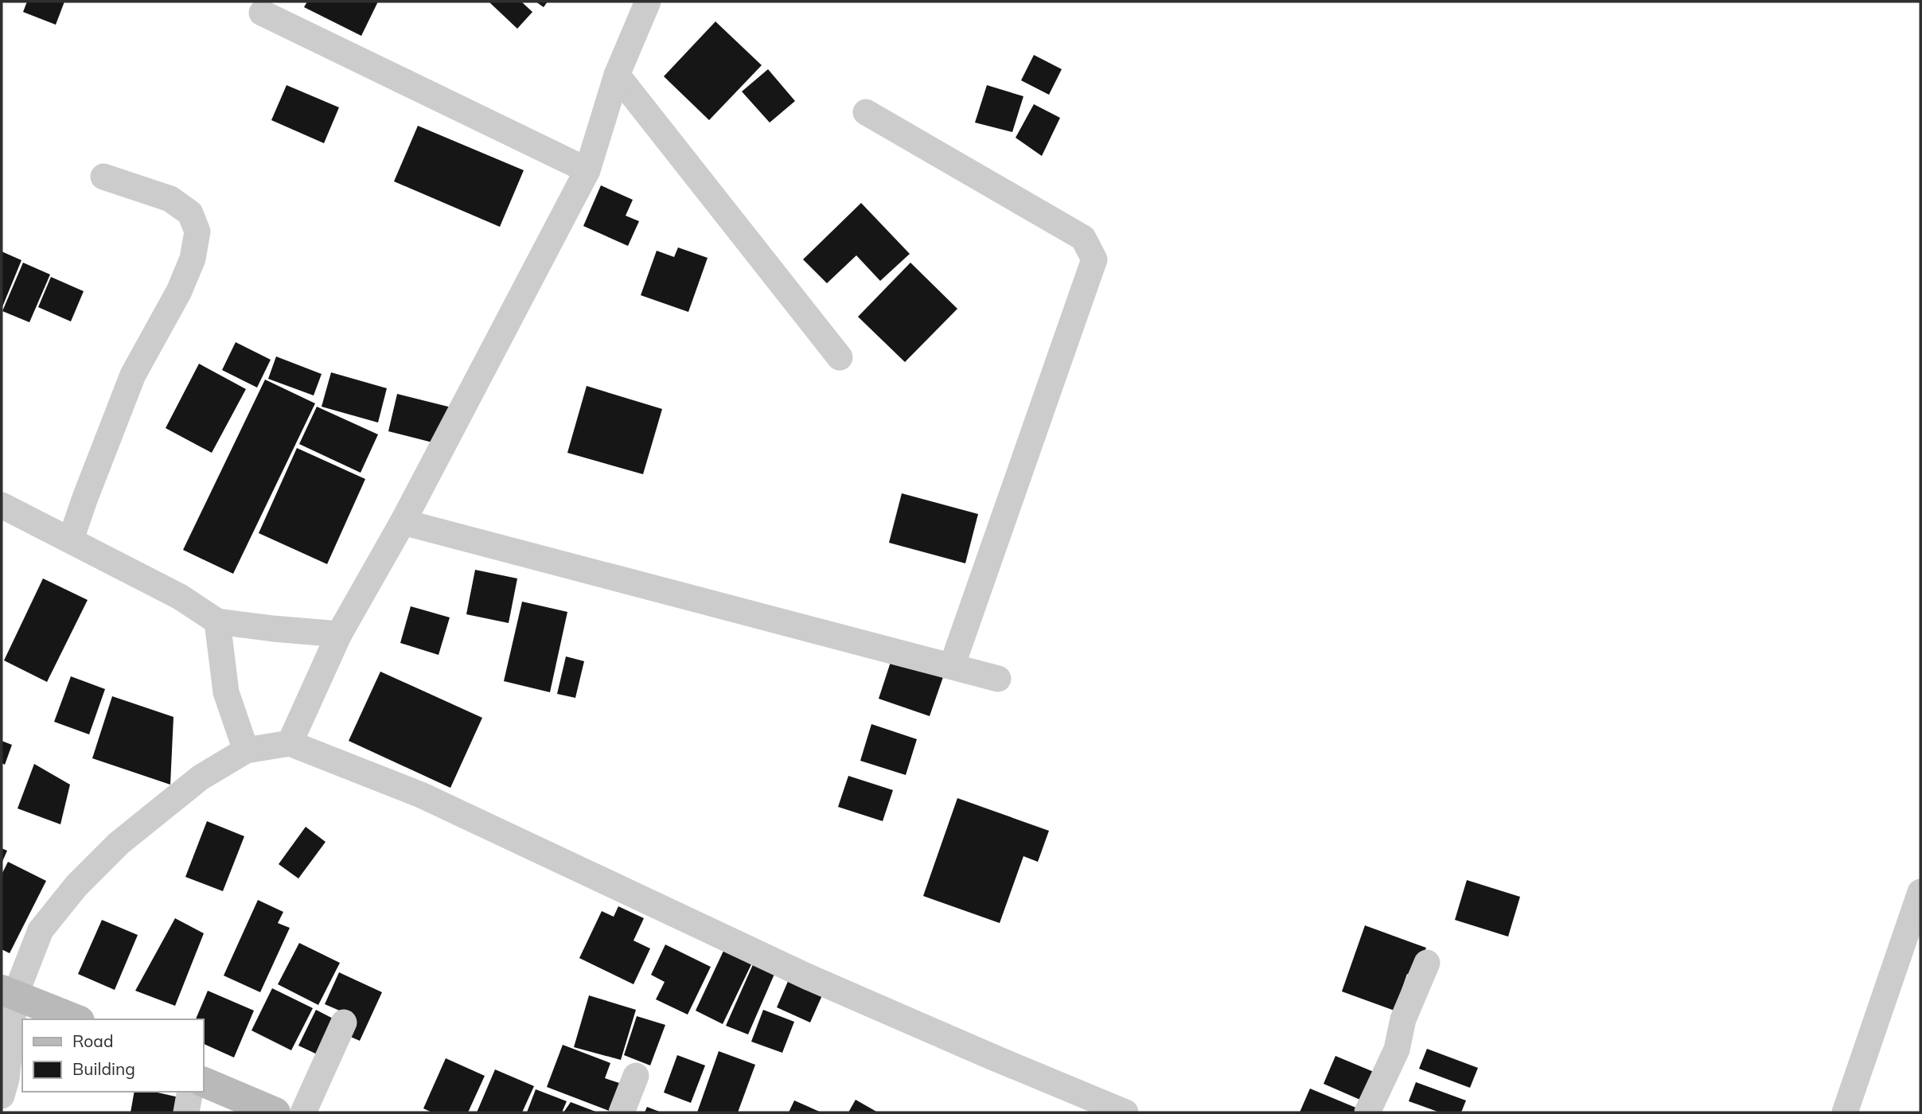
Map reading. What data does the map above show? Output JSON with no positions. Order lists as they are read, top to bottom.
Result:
{
  "legend": ["Road", "Building"]
}
